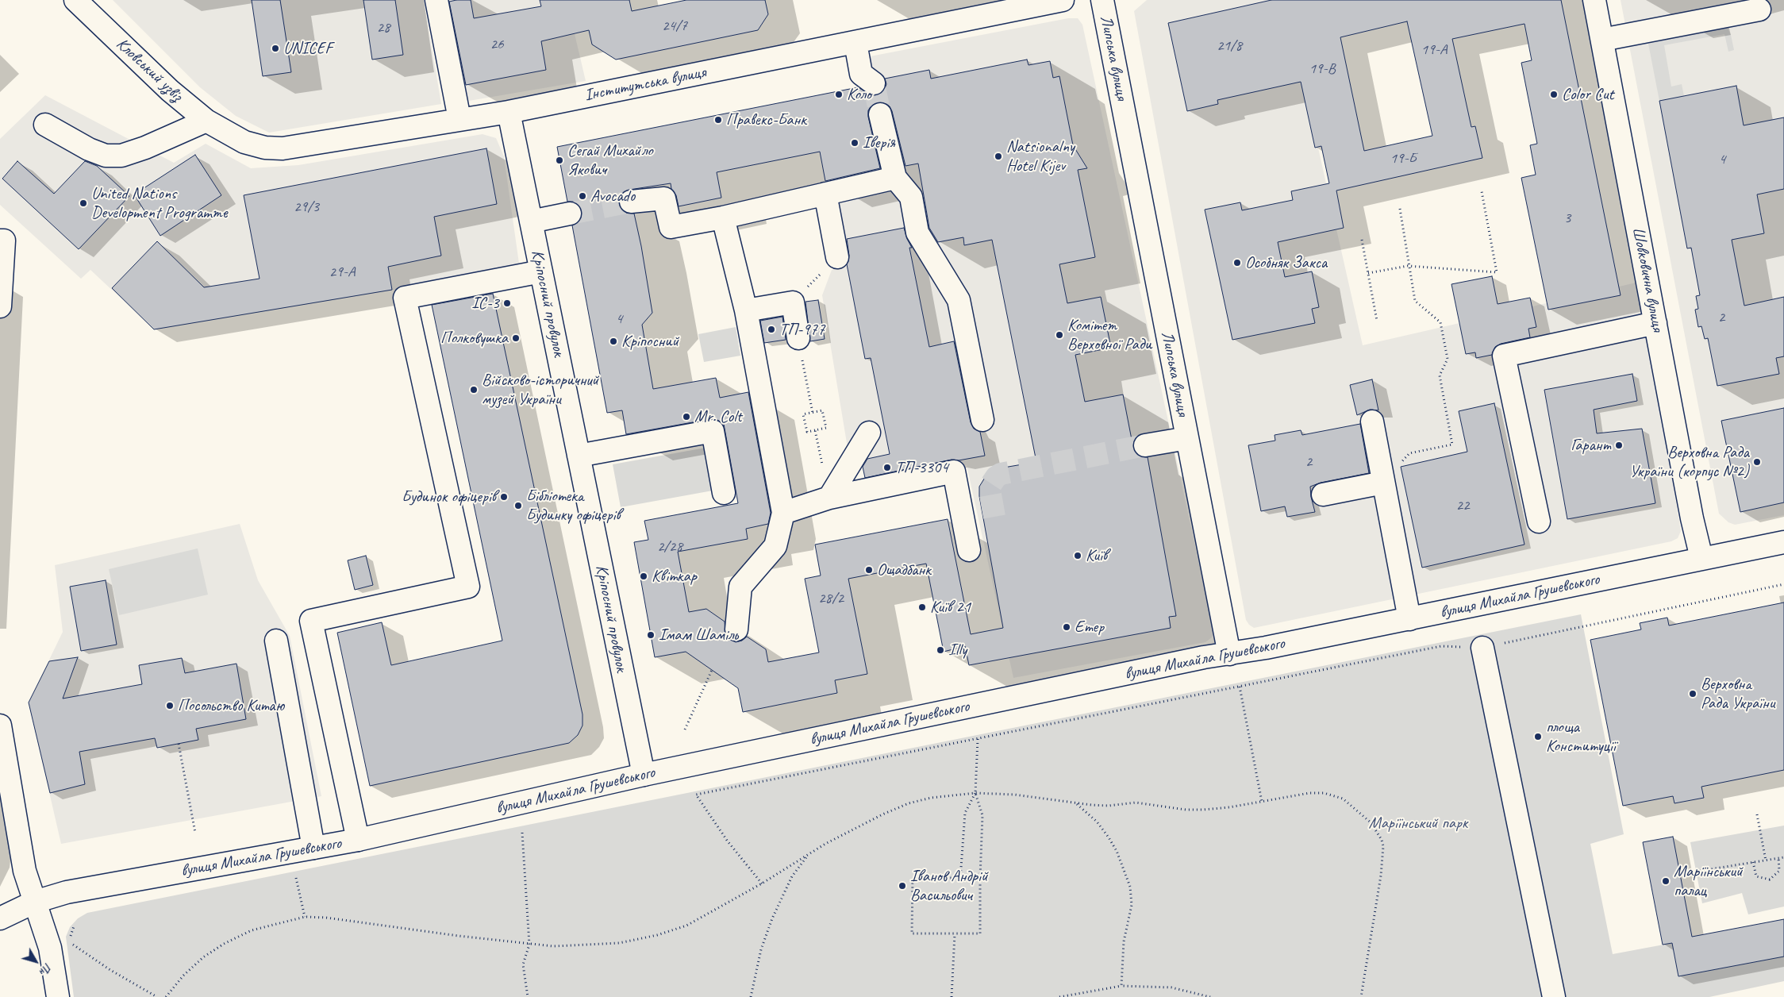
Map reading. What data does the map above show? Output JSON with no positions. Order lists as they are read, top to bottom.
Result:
{
  "streets": {
    "street": [
      "Липська вулиця",
      "Кловський узвіз",
      "Інститутська вулиця",
      "Шовковична вулиця",
      "Кріпосний провулок",
      "вулиця Михайла Грушевського"
    ]
  },
  "crossings": [
    ["Липська вулиця", "вулиця Михайла Грушевського"],
    ["Кловський узвіз", "Інститутська вулиця"],
    ["Інститутська вулиця", "Кріпосний провулок"],
    ["Шовковична вулиця", "вулиця Михайла Грушевського"],
    ["Кріпосний провулок", "вулиця Михайла Грушевського"]
  ],
  "parks": ["Маріїнський парк"],
  "places": [
    "UNICEF",
    "Коло",
    "Color Cut",
    "Правекс-Банк",
    "Іверія",
    "Natsionalny Hotel Kijev",
    "Сегай Михайло Якович",
    "Avocado",
    "United Nations Development Programme",
    "Особняк Закса",
    "ІС-3",
    "ТП-977",
    "Комітет Верховної Ради",
    "Полковушка",
    "Кріпосний",
    "Війсково-історичний музей України",
    "Mr. Colt",
    "Гарант",
    "Верховна Рада України (корпус №2)",
    "ТП-3304",
    "Будинок офіцерів",
    "Бібліотека Будинку офіцерів",
    "Київ",
    "Ощадбанк",
    "Квіткар",
    "Київ 21",
    "Етер",
    "Імам Шаміль",
    "Illy",
    "Верховна Рада України",
    "Посольство Китаю",
    "площа Конституції",
    "Маріїнський палац",
    "Іванов Андрій Васильович"
  ],
  "house_numbers": [
    "24/7",
    "28",
    "26",
    "21/8",
    "19-А",
    "19-В",
    "19-Б",
    "4",
    "29/3",
    "3",
    "29-А",
    "2",
    "4",
    "2",
    "22",
    "2/28",
    "28/2"
  ],
  "north": "bottom right"
}
